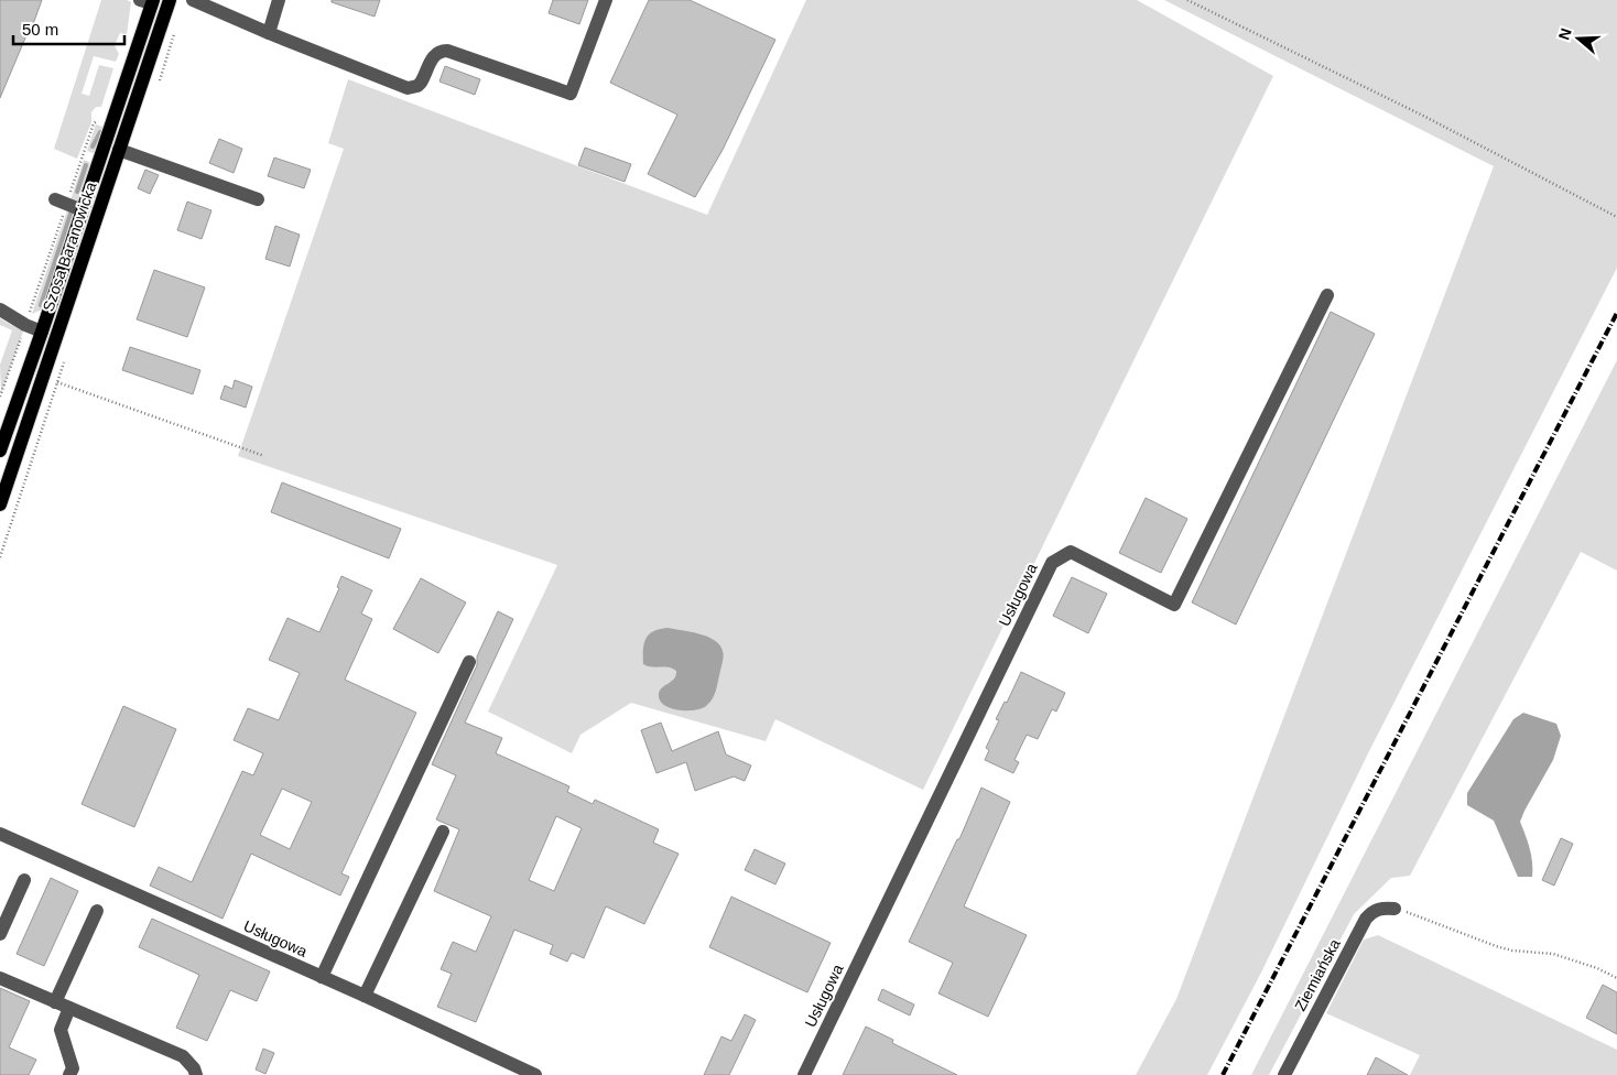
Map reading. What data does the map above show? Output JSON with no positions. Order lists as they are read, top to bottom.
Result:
{
  "streets": {
    "main road": ["Szosa Baranowicka"],
    "street": ["Usługowa", "Ziemiańska"]
  },
  "scale_bar": "50 m",
  "north": "left"
}
